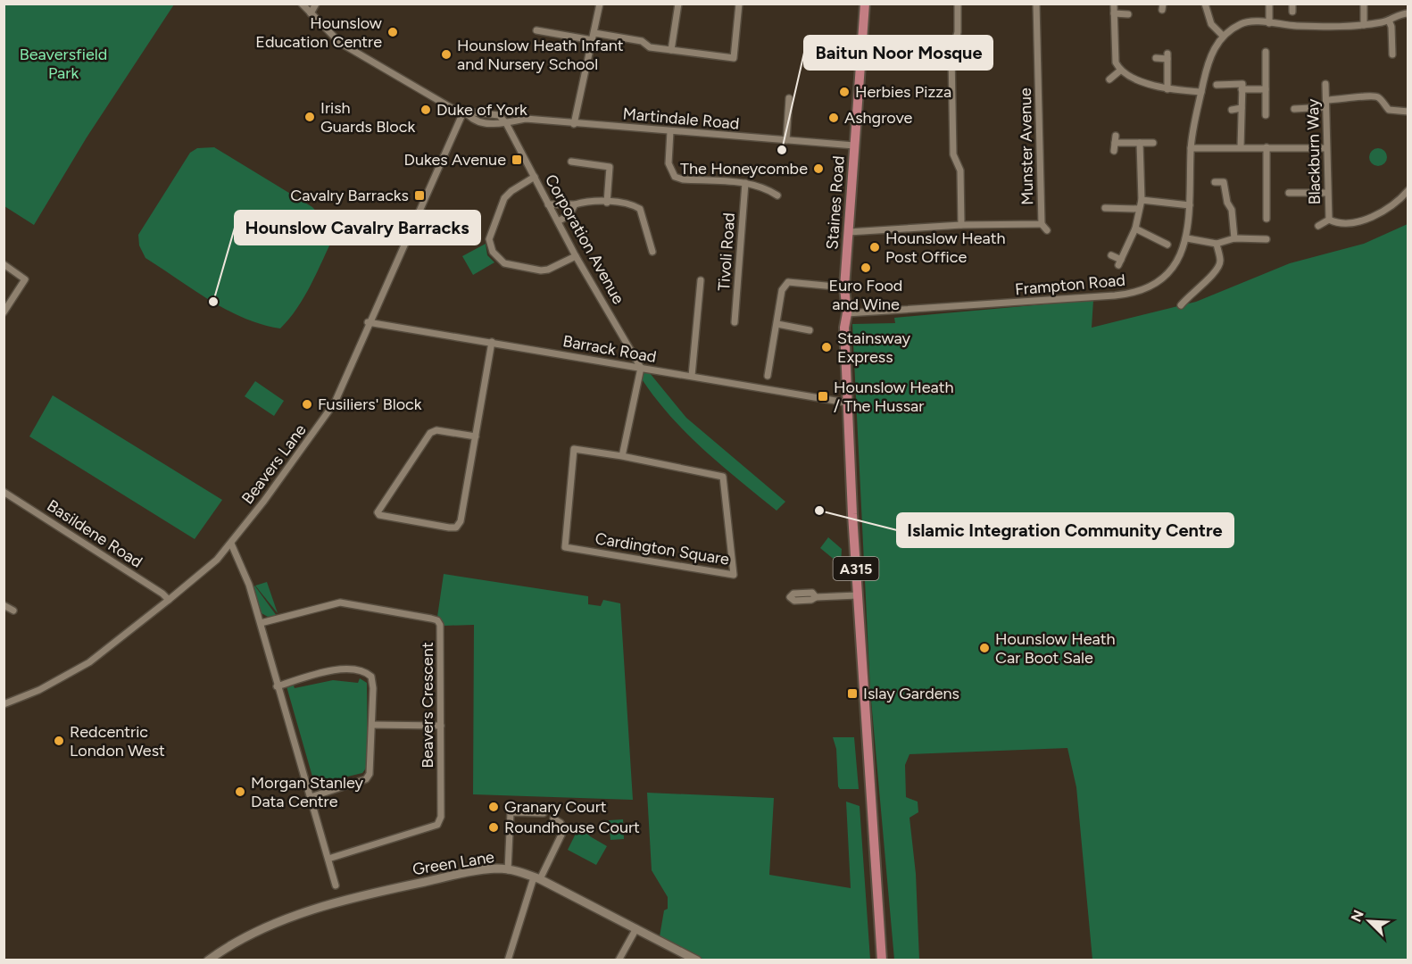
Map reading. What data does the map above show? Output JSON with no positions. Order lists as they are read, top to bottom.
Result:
{
  "streets": {
    "main road": ["Staines Road", "A315"],
    "street": [
      "Martindale Road",
      "Munster Avenue",
      "Blackburn Way",
      "Corporation Avenue",
      "Tivoli Road",
      "Frampton Road",
      "Barrack Road",
      "Beavers Lane",
      "Basildene Road",
      "Cardington Square",
      "Beavers Crescent",
      "Green Lane"
    ]
  },
  "crossings": [
    ["Martindale Road", "Staines Road"],
    ["Martindale Road", "Corporation Avenue"],
    ["Munster Avenue", "Staines Road"],
    ["Staines Road", "Frampton Road"],
    ["Staines Road", "Barrack Road"],
    ["Staines Road", "A315"],
    ["Corporation Avenue", "Barrack Road"],
    ["Barrack Road", "Beavers Lane"],
    ["Barrack Road", "A315"],
    ["Beavers Lane", "Basildene Road"]
  ],
  "parks": ["Beaversfield Park"],
  "places": {
    "other": [
      "Hounslow Education Centre",
      "Hounslow Heath Infant and Nursery School",
      "Herbies Pizza",
      "Duke of York",
      "Irish Guards Block",
      "Ashgrove",
      "Baitun Noor Mosque",
      "The Honeycombe",
      "Hounslow Heath Post Office",
      "Euro Food and Wine",
      "Hounslow Cavalry Barracks",
      "Stainsway Express",
      "Fusiliers' Block",
      "Islamic Integration Community Centre",
      "Hounslow Heath Car Boot Sale",
      "Redcentric London West",
      "Morgan Stanley Data Centre",
      "Granary Court",
      "Roundhouse Court"
    ],
    "transit": [
      "Dukes Avenue",
      "Cavalry Barracks",
      "Hounslow Heath / The Hussar",
      "Islay Gardens"
    ]
  },
  "north": "top left"
}
